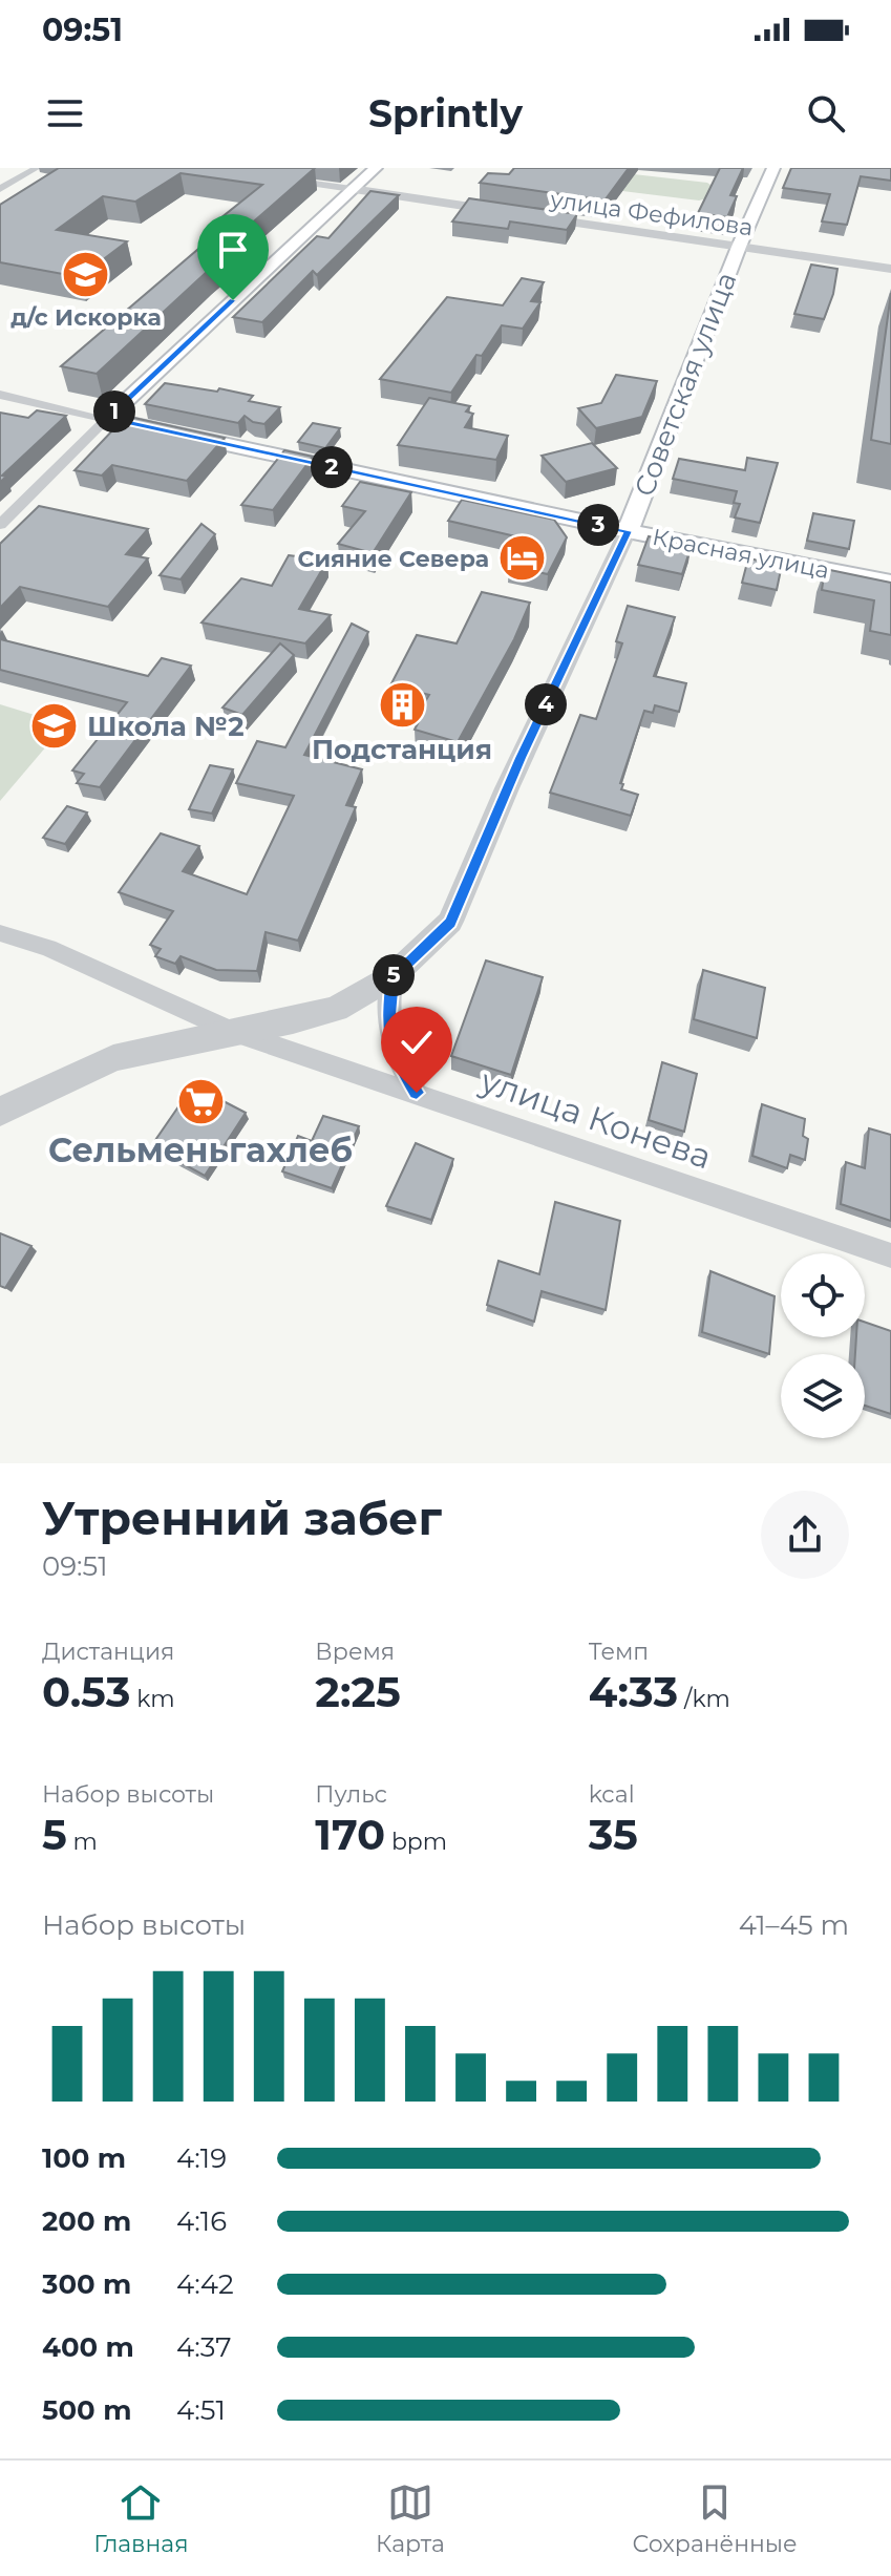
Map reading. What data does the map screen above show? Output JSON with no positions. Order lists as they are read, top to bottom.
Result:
{
  "streets": {
    "main road": ["Советская улица", "Красная улица"],
    "street": ["улица Фефилова", "улица Конева"]
  },
  "crossings": [
    ["улица Фефилова", "Советская улица"],
    ["Советская улица", "Красная улица"],
    ["Советская улица", "улица Конева"]
  ],
  "places": {
    "school or university": ["д/с Искорка", "Школа №2"],
    "hotel": ["Сияние Севера"],
    "building": ["Подстанция"],
    "supermarket": ["Сельменьгахлеб"]
  },
  "page": {
    "status": "09:51",
    "header": "Sprintly",
    "pins": [
      "1",
      "2",
      "3",
      "4",
      "5"
    ],
    "heading": ["Утренний забег", "09:51"],
    "stats": [
      ["Дистанция", "0.53 km"],
      ["Время", "2:25"],
      ["Темп", "4:33 /km"],
      ["Набор высоты", "5 m"],
      ["Пульс", "170 bpm"],
      ["kcal", "35"]
    ],
    "chart": ["Набор высоты", "41–45 m"],
    "list": [
      {
        "name": "100 m",
        "note": "4:19"
      },
      {
        "name": "200 m",
        "note": "4:16"
      },
      {
        "name": "300 m",
        "note": "4:42"
      },
      {
        "name": "400 m",
        "note": "4:37"
      },
      {
        "name": "500 m",
        "note": "4:51"
      }
    ],
    "tabs": ["Главная", "Карта", "Сохранённые"]
  }
}
